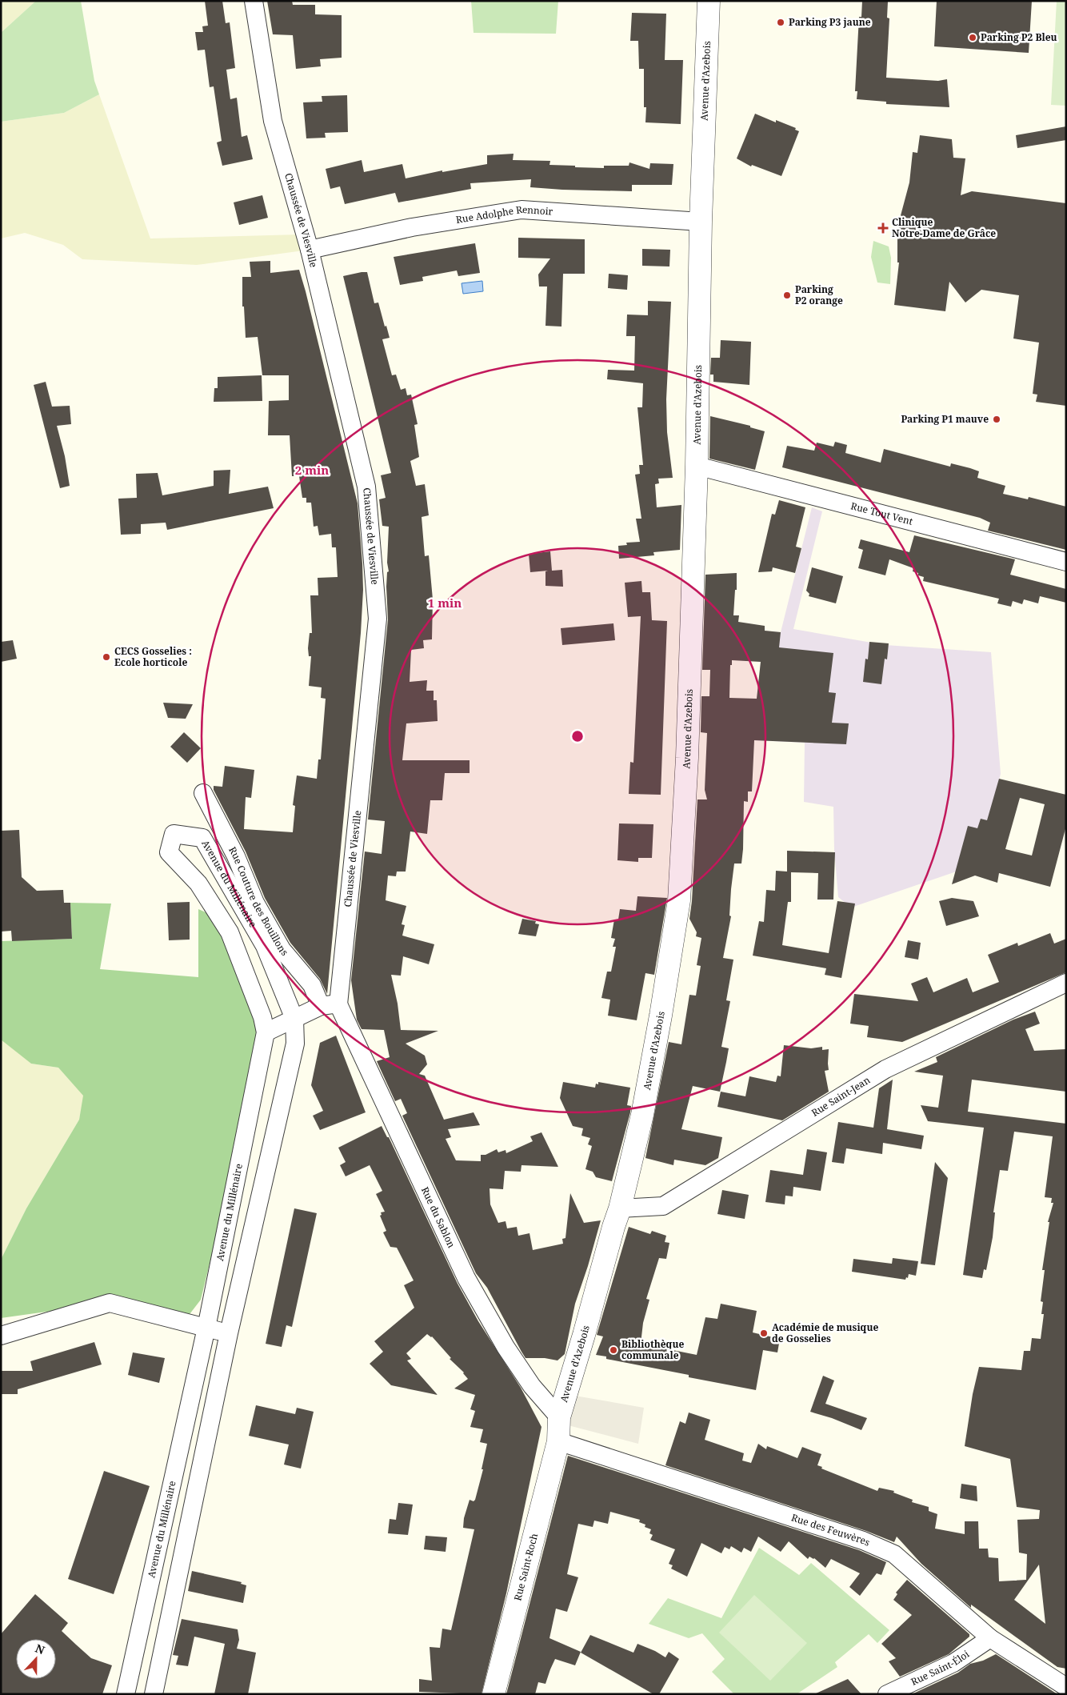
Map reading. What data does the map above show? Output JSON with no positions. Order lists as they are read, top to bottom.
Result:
{
  "streets": {
    "street": [
      "Avenue d'Azebois",
      "Rue Adolphe Rennoir",
      "Chaussée de Viesville",
      "Rue Tout Vent",
      "Avenue du Millénaire",
      "Rue Couture des Bouillons",
      "Rue Saint-Jean",
      "Rue du Sablon",
      "Rue des Feuwères",
      "Rue Saint-Roch",
      "Rue Saint-Éloi"
    ]
  },
  "crossings": [
    ["Avenue d'Azebois", "Rue Adolphe Rennoir"],
    ["Avenue d'Azebois", "Rue Tout Vent"],
    ["Avenue d'Azebois", "Rue Saint-Jean"],
    ["Avenue d'Azebois", "Rue du Sablon"],
    ["Avenue d'Azebois", "Rue des Feuwères"],
    ["Avenue d'Azebois", "Rue Saint-Roch"],
    ["Rue Adolphe Rennoir", "Chaussée de Viesville"],
    ["Chaussée de Viesville", "Rue du Sablon"],
    ["Rue des Feuwères", "Rue Saint-Roch"],
    ["Rue des Feuwères", "Rue Saint-Éloi"]
  ],
  "places": {
    "other": [
      "Parking P3 jaune",
      "Parking P2 Bleu",
      "Parking P2 orange",
      "Parking P1 mauve",
      "CECS Gosselies : Ecole horticole",
      "Académie de musique de Gosselies",
      "Bibliothèque communale"
    ],
    "health": ["Clinique Notre-Dame de Grâce"]
  },
  "north": "top",
  "rings": ["2 min", "1 min"]
}
